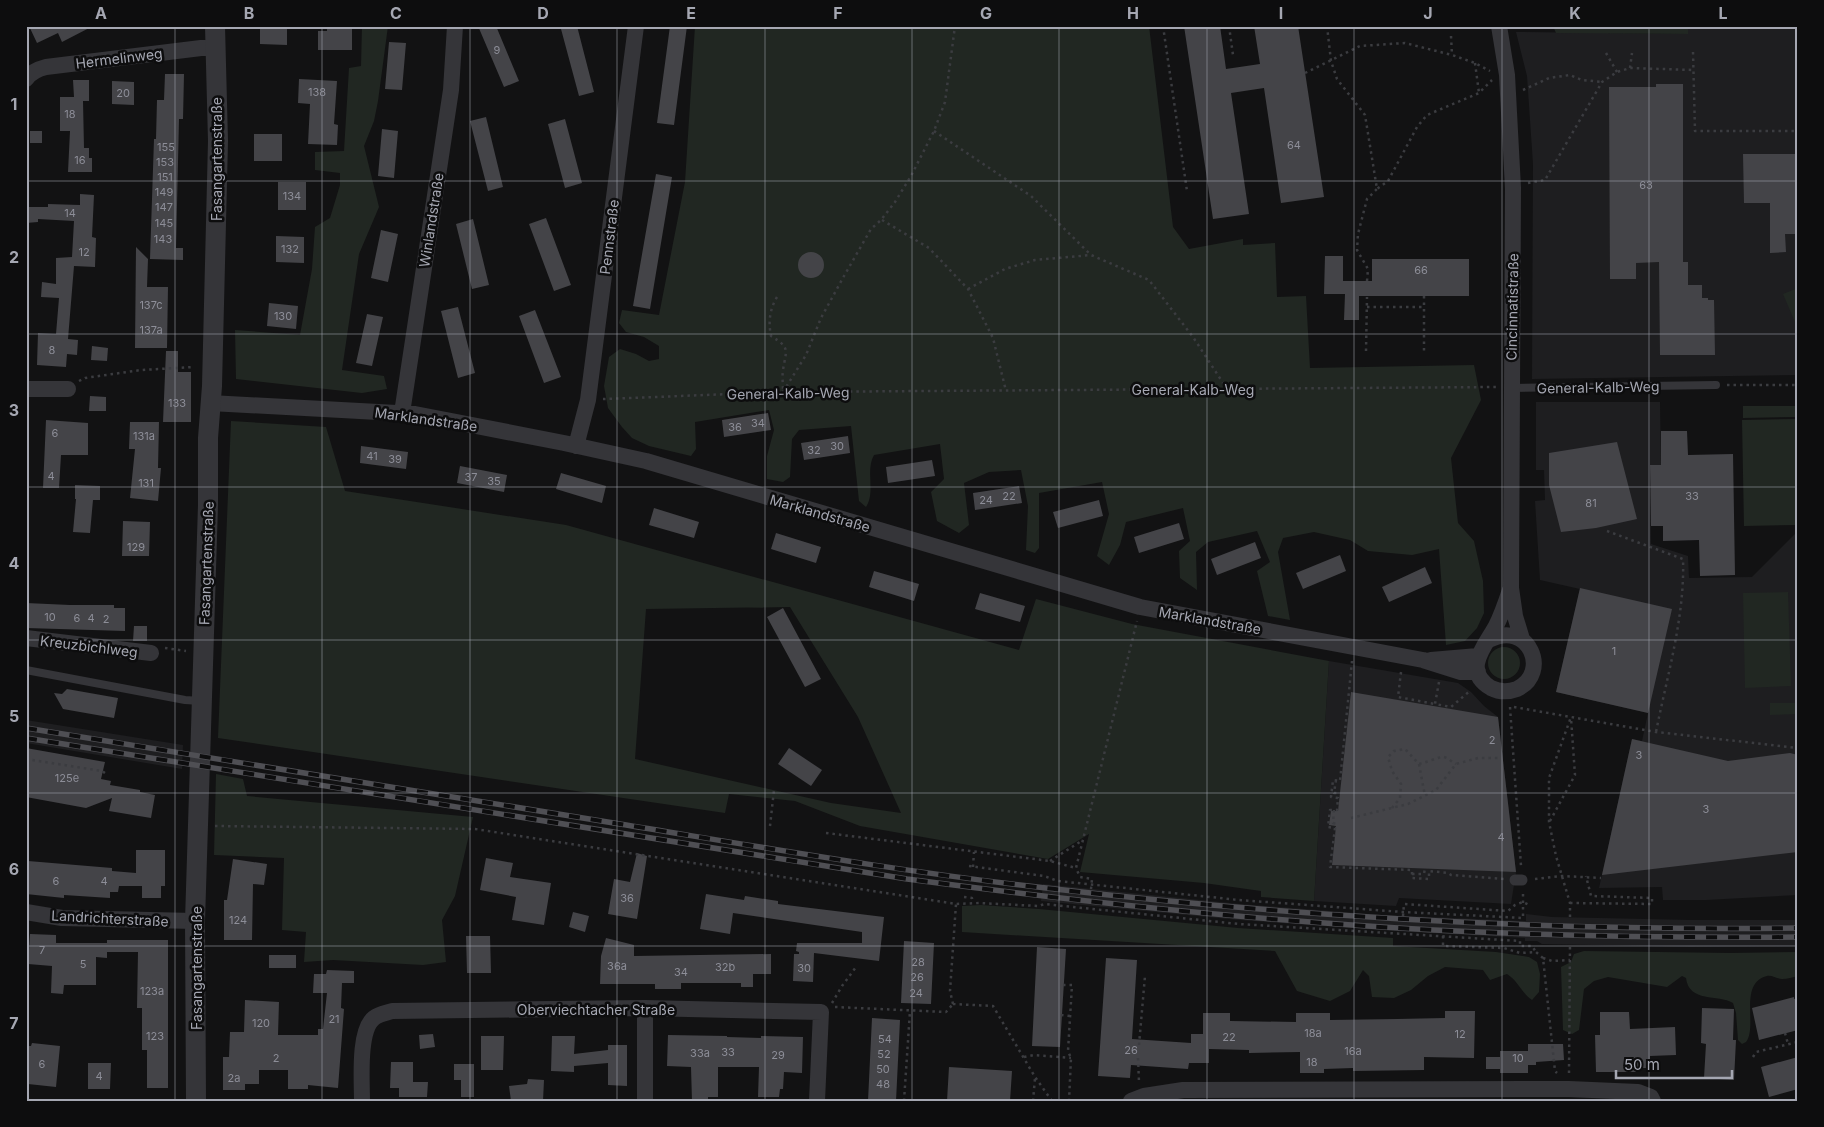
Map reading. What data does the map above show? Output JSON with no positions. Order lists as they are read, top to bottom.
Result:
{
  "streets": {
    "street": [
      "Hermelinweg",
      "Fasangartenstraße",
      "Winlandstraße",
      "Pennstraße",
      "Cincinnatistraße",
      "Marklandstraße",
      "Kreuzbichlweg",
      "Landrichterstraße",
      "Oberviechtacher Straße"
    ],
    "lane": ["General-Kalb-Weg"]
  },
  "crossings": [
    ["Hermelinweg", "Fasangartenstraße"],
    ["Fasangartenstraße", "Marklandstraße"],
    ["Fasangartenstraße", "Landrichterstraße"],
    ["Winlandstraße", "Marklandstraße"],
    ["Pennstraße", "General-Kalb-Weg"],
    ["Pennstraße", "Marklandstraße"],
    ["Cincinnatistraße", "General-Kalb-Weg"],
    ["Cincinnatistraße", "Marklandstraße"]
  ],
  "house_numbers": [
    "9",
    "138",
    "20",
    "18",
    "64",
    "155",
    "16",
    "153",
    "151",
    "63",
    "149",
    "134",
    "147",
    "14",
    "145",
    "143",
    "132",
    "12",
    "66",
    "137c",
    "130",
    "137a",
    "8",
    "133",
    "34",
    "36",
    "6",
    "131a",
    "30",
    "32",
    "41",
    "39",
    "4",
    "37",
    "35",
    "131",
    "22",
    "33",
    "24",
    "81",
    "129",
    "10",
    "6",
    "4",
    "2",
    "1",
    "2",
    "3",
    "125e",
    "3",
    "4",
    "6",
    "4",
    "36",
    "124",
    "7",
    "28",
    "5",
    "36a",
    "32b",
    "30",
    "34",
    "26",
    "123a",
    "24",
    "21",
    "120",
    "18a",
    "12",
    "123",
    "22",
    "54",
    "26",
    "16a",
    "33",
    "33a",
    "52",
    "29",
    "2",
    "10",
    "18",
    "6",
    "50",
    "4",
    "2a",
    "48"
  ],
  "scale_bar": "50 m",
  "grid": {
    "columns": [
      "A",
      "B",
      "C",
      "D",
      "E",
      "F",
      "G",
      "H",
      "I",
      "J",
      "K",
      "L"
    ],
    "rows": [
      "1",
      "2",
      "3",
      "4",
      "5",
      "6",
      "7"
    ]
  }
}
